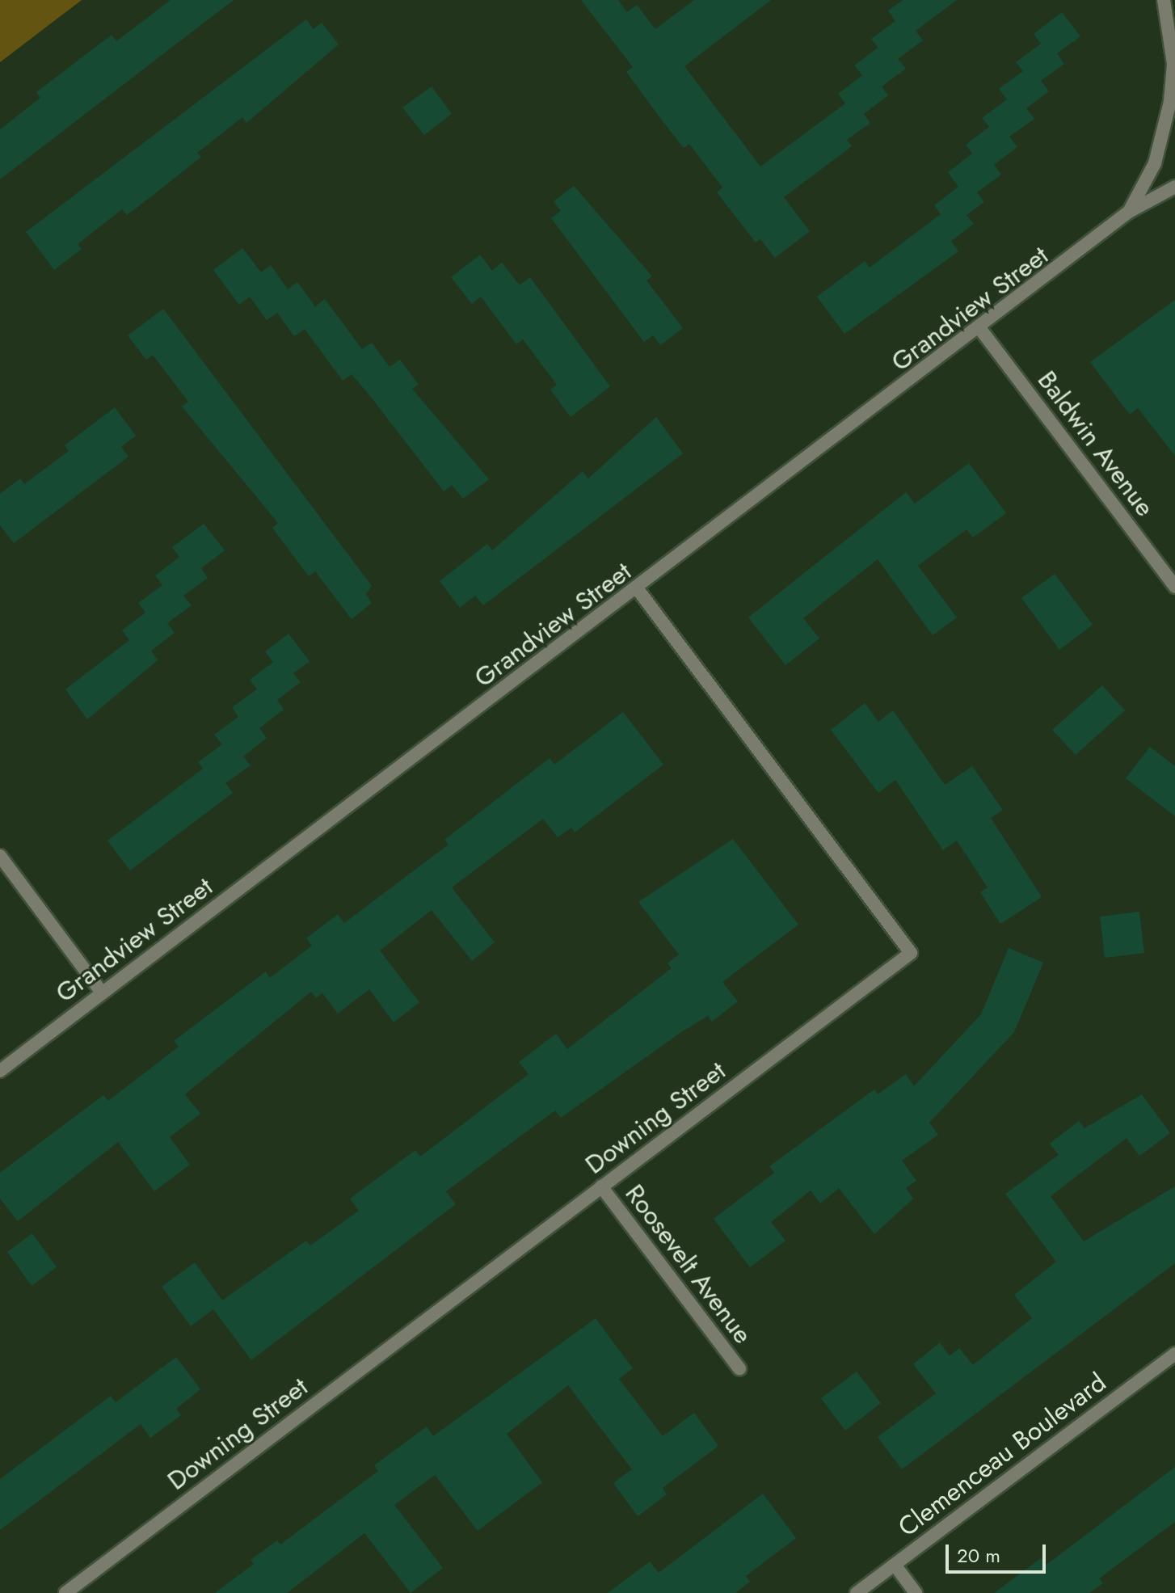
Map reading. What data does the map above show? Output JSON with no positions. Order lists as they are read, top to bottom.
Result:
{
  "streets": {
    "street": [
      "Grandview Street",
      "Baldwin Avenue",
      "Downing Street",
      "Roosevelt Avenue",
      "Clemenceau Boulevard"
    ]
  },
  "crossings": [
    ["Grandview Street", "Baldwin Avenue"],
    ["Grandview Street", "Downing Street"],
    ["Downing Street", "Roosevelt Avenue"]
  ],
  "scale_bar": "20 m"
}
